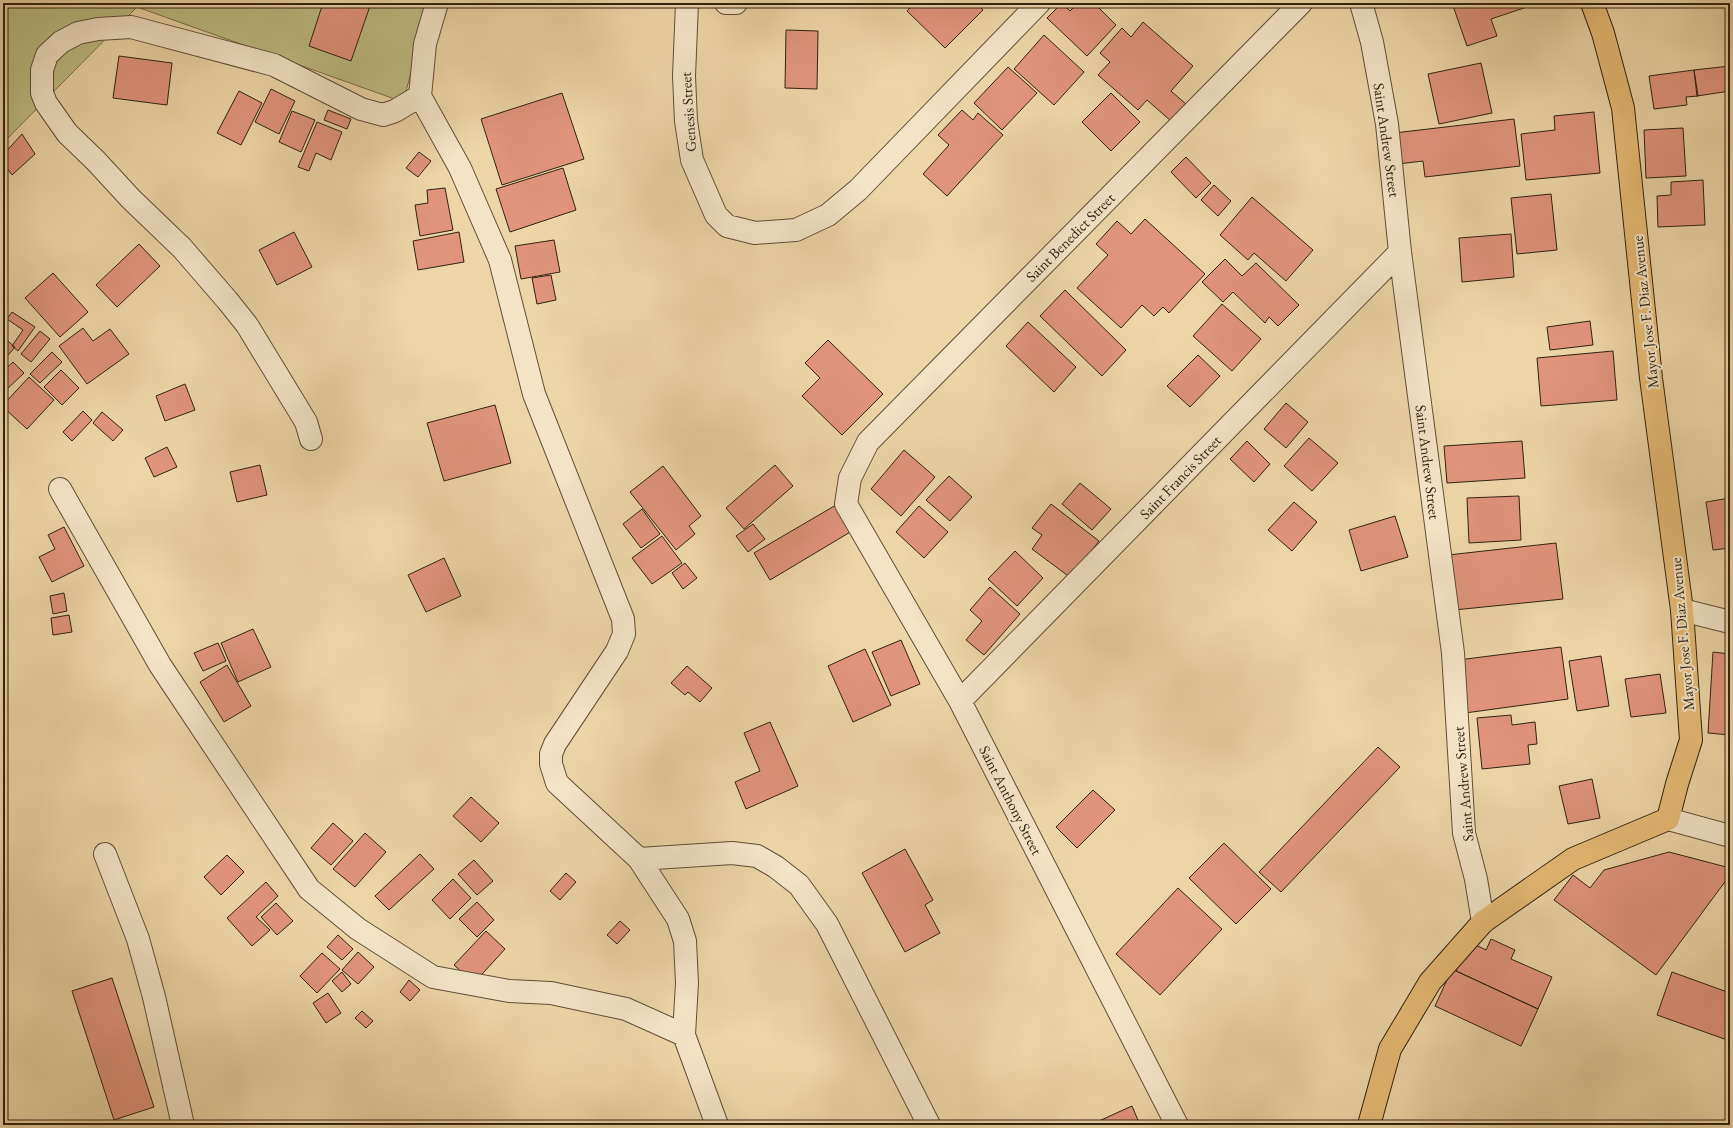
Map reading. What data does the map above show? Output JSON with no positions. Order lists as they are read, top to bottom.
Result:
{
  "streets": {
    "main road": ["Mayor Jose F. Diaz Avenue"],
    "street": [
      "Genesis Street",
      "Saint Andrew Street",
      "Saint Benedict Street",
      "Saint Francis Street",
      "Saint Anthony Street"
    ]
  },
  "crossings": [
    ["Saint Andrew Street", "Saint Francis Street"],
    ["Saint Benedict Street", "Saint Anthony Street"],
    ["Saint Francis Street", "Saint Anthony Street"]
  ]
}
